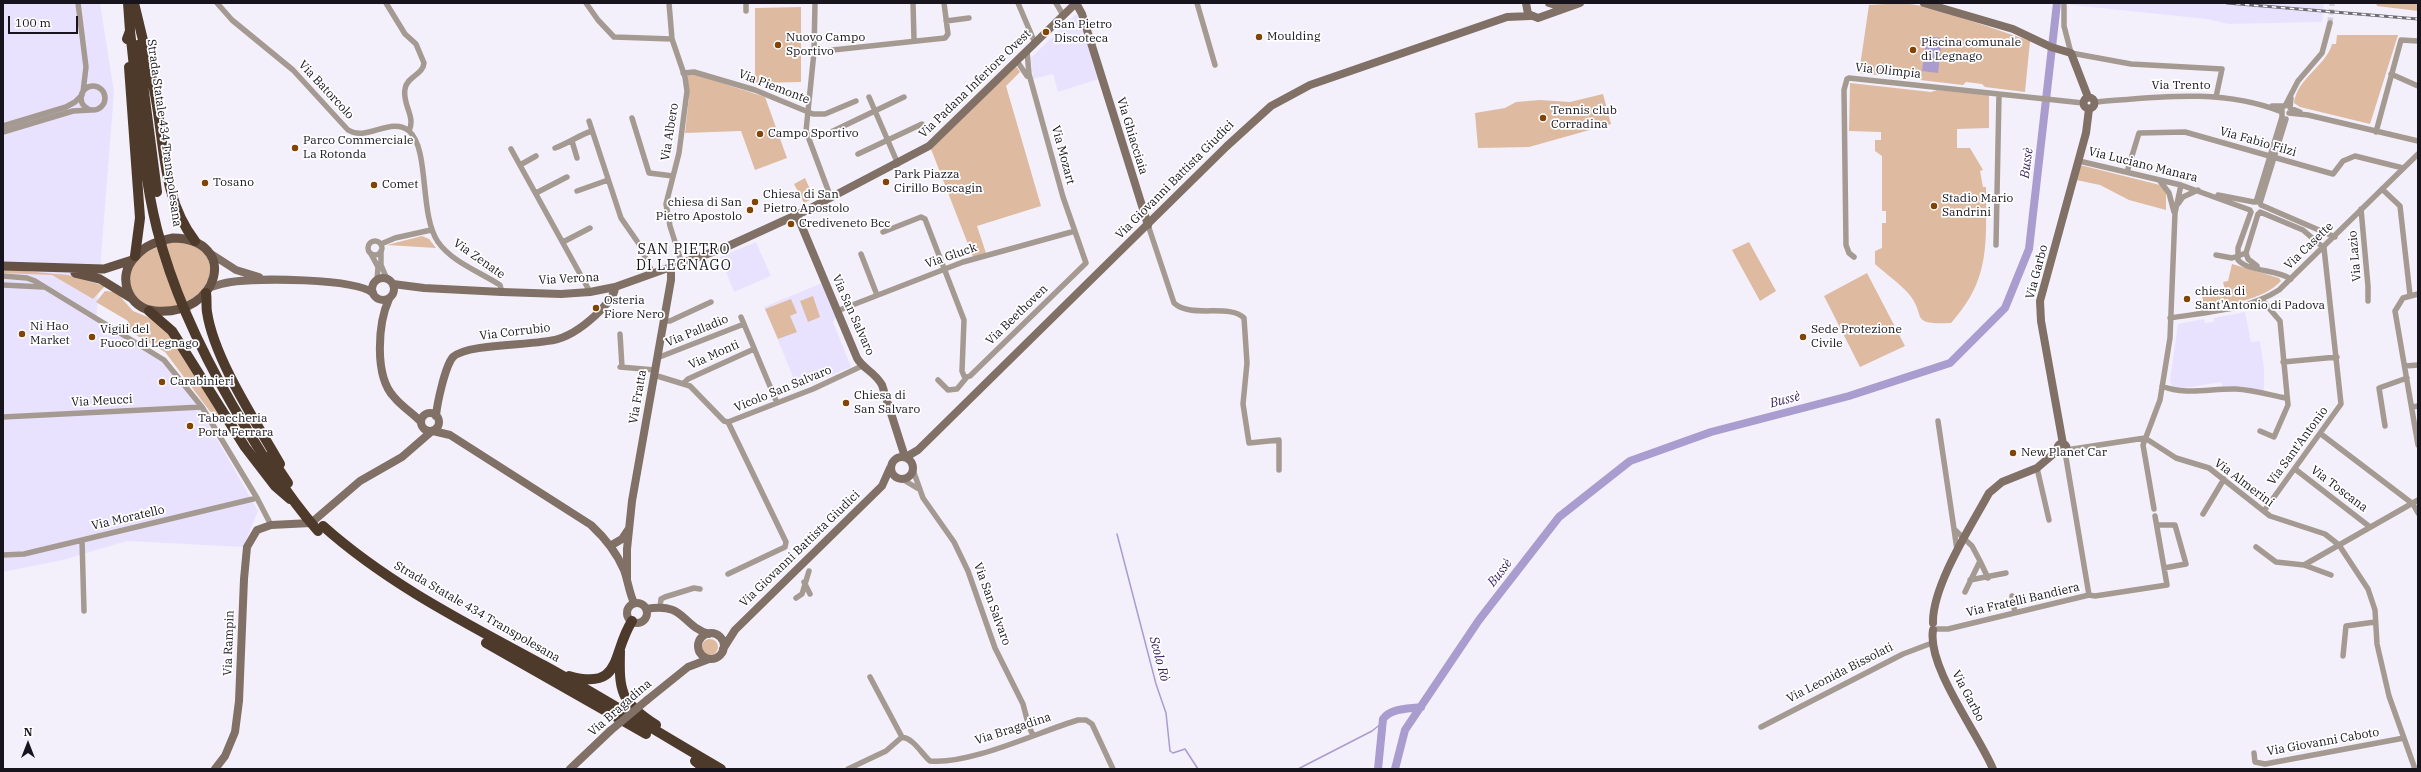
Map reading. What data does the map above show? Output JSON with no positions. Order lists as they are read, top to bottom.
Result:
{
  "streets": {
    "highway": ["Strada Statale 434 Transpolesana"],
    "main road": ["Via Verona"],
    "street": [
      "Via Olimpia",
      "Via Padana Inferiore Ovest",
      "Via Trento",
      "Via Piemonte",
      "Via Batorcolo",
      "Via Albero",
      "Via Ghiacciaia",
      "Via Fabio Filzi",
      "Via Mozart",
      "Via Luciano Manara",
      "Via Giovanni Battista Giudici",
      "Via Casette",
      "Via Gluck",
      "Via Lazio",
      "Via Zenate",
      "Via Garbo",
      "Via San Salvaro",
      "Via Beethoven",
      "Via Palladio",
      "Via Corrubio",
      "Via Monti",
      "Vicolo San Salvaro",
      "Via Fratta",
      "Via Meucci",
      "Via Sant'Antonio",
      "Via Almerini",
      "Via Toscana",
      "Via Moratello",
      "Via Fratelli Bandiera",
      "Via Rampin",
      "Via Leonida Bissolati",
      "Via Bragadina",
      "Via Giovanni Caboto"
    ]
  },
  "crossings": [
    ["Via Olimpia", "Via Trento"],
    ["Via Olimpia", "Via Garbo"],
    ["Via Padana Inferiore Ovest", "Via Ghiacciaia"],
    ["Via Padana Inferiore Ovest", "Via Mozart"],
    ["Via Padana Inferiore Ovest", "Via Verona"],
    ["Via Padana Inferiore Ovest", "Via San Salvaro"],
    ["Via Trento", "Via Garbo"],
    ["Via Piemonte", "Via Albero"],
    ["Via Albero", "Via Verona"],
    ["Via Ghiacciaia", "Via Giovanni Battista Giudici"],
    ["Via Fabio Filzi", "Via Luciano Manara"],
    ["Via Fabio Filzi", "Via Casette"],
    ["Via Mozart", "Via Gluck"],
    ["Via Mozart", "Via Beethoven"],
    ["Via Luciano Manara", "Via Casette"],
    ["Via Luciano Manara", "Via Garbo"],
    ["Via Luciano Manara", "Via Sant'Antonio"],
    ["Via Giovanni Battista Giudici", "Via San Salvaro"],
    ["Via Giovanni Battista Giudici", "Via Bragadina"],
    ["Via Casette", "Via Lazio"],
    ["Via Casette", "Via Sant'Antonio"],
    ["Via Gluck", "Via San Salvaro"],
    ["Via Gluck", "Via Beethoven"],
    ["Via Zenate", "Via Verona"],
    ["Via Garbo", "Via Fratelli Bandiera"],
    ["Via Garbo", "Via Leonida Bissolati"],
    ["Via Verona", "Via San Salvaro"],
    ["Via Verona", "Via Corrubio"],
    ["Via Verona", "Via Fratta"],
    ["Via San Salvaro", "Vicolo San Salvaro"],
    ["Via San Salvaro", "Via Bragadina"],
    ["Via Palladio", "Via Fratta"],
    ["Via Monti", "Vicolo San Salvaro"],
    ["Vicolo San Salvaro", "Via Fratta"],
    ["Via Sant'Antonio", "Via Almerini"],
    ["Via Sant'Antonio", "Via Toscana"],
    ["Via Almerini", "Via Giovanni Caboto"]
  ],
  "districts": ["SAN PIETRO DI LEGNAGO"],
  "water": ["Bussè", "Scolo Rò"],
  "places": [
    "San Pietro Discoteca",
    "Moulding",
    "Nuovo Campo Sportivo",
    "Piscina comunale di Legnago",
    "Tennis club Corradina",
    "Campo Sportivo",
    "Parco Commerciale La Rotonda",
    "Park Piazza Cirillo Boscagin",
    "Tosano",
    "Comet",
    "Chiesa di San Pietro Apostolo",
    "Stadio Mario Sandrini",
    "chiesa di San Pietro Apostolo",
    "Crediveneto Bcc",
    "chiesa di Sant'Antonio di Padova",
    "Osteria Fiore Nero",
    "Ni Hao Market",
    "Vigili del Fuoco di Legnago",
    "Sede Protezione Civile",
    "Carabinieri",
    "Chiesa di San Salvaro",
    "Tabaccheria Porta Ferrara",
    "New Planet Car"
  ],
  "scale_bar": "100 m",
  "north": "top"
}
